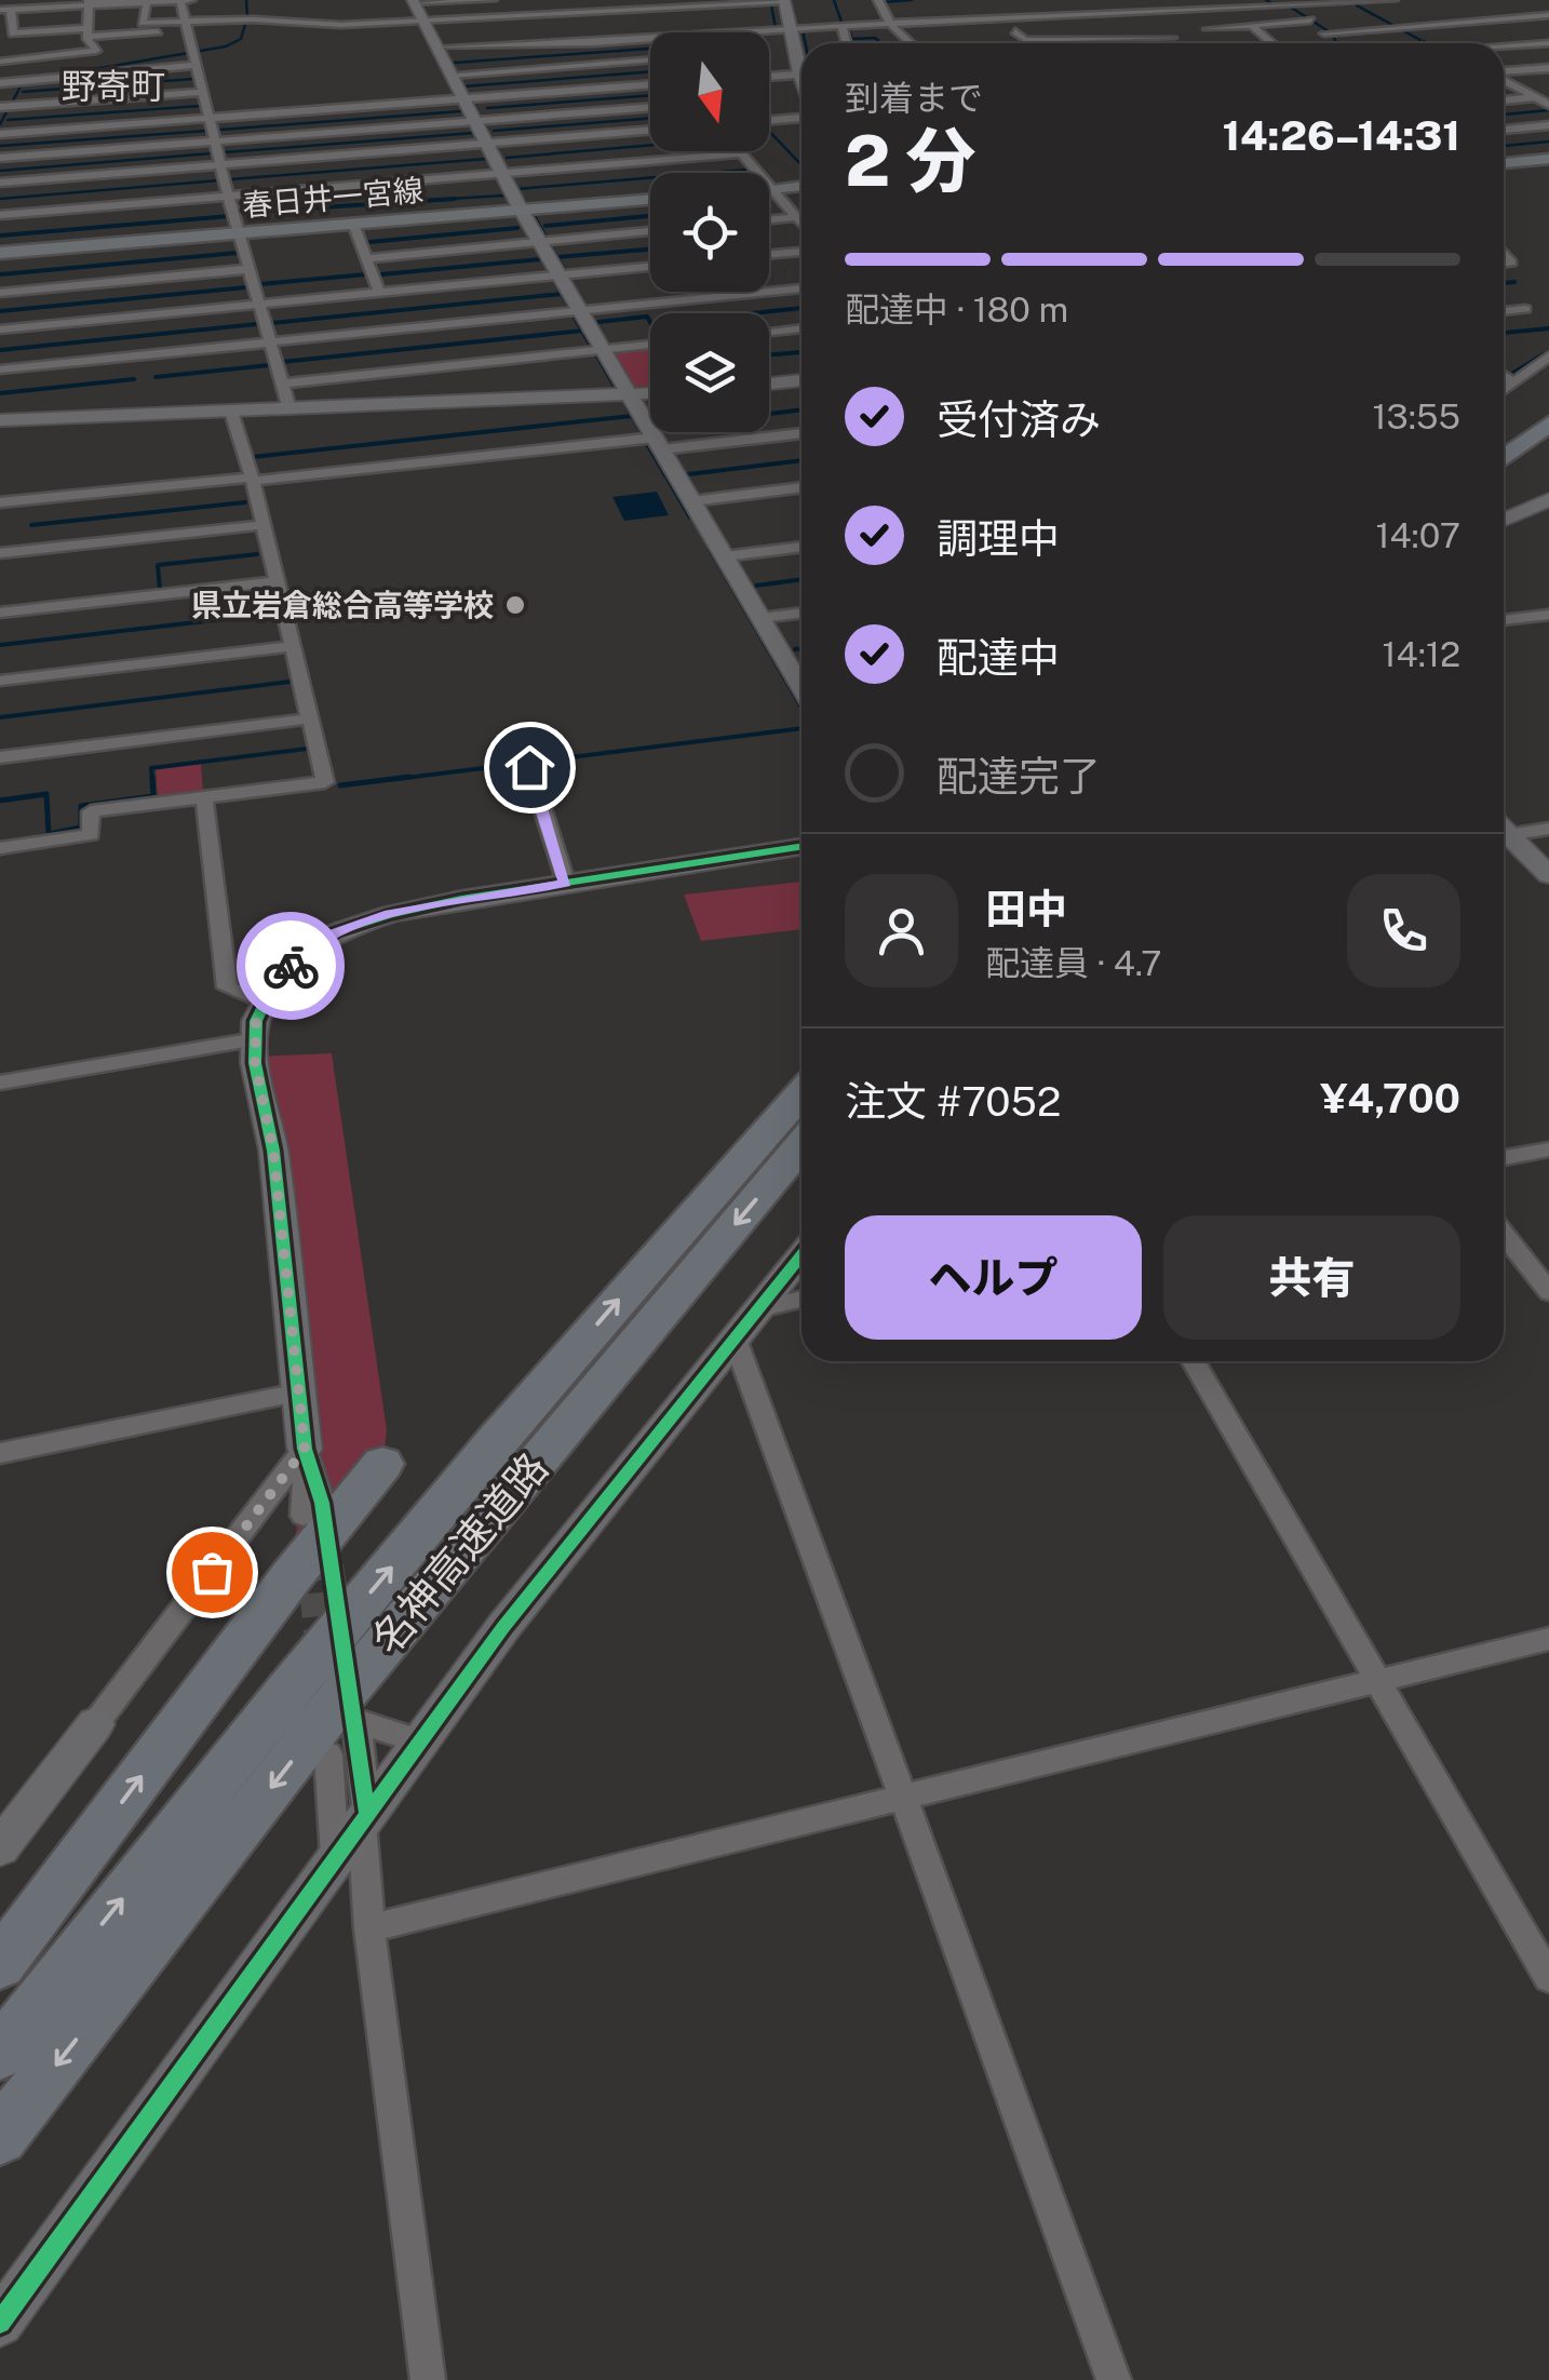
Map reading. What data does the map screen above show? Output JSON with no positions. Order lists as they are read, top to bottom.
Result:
{
  "streets": {
    "highway": ["名神高速道路"],
    "main road": ["春日井一宮線"]
  },
  "districts": ["野寄町"],
  "places": ["県立岩倉総合高等学校"],
  "north": "bottom",
  "page": {
    "heading": ["2 分", "到着まで", "14:26–14:31"],
    "panel": [
      "田中",
      "配達員 · 4.7",
      "注文 #7052",
      "¥4,700"
    ],
    "bar": "配達中 · 180 m",
    "list": [
      ["受付済み", "13:55"],
      ["調理中", "14:07"],
      ["配達中", "14:12"],
      "配達完了"
    ],
    "buttons": ["ヘルプ", "共有"]
  }
}
